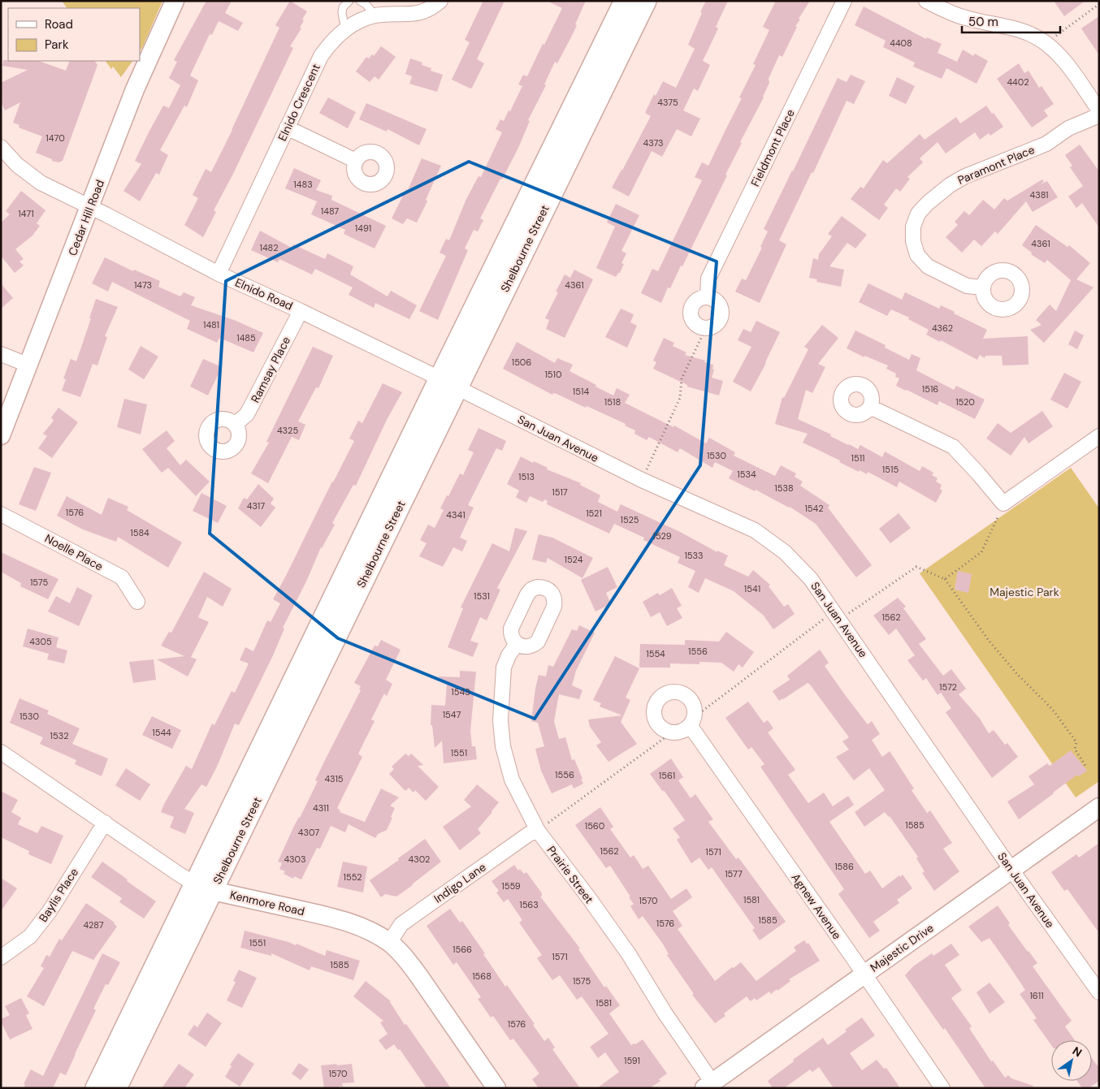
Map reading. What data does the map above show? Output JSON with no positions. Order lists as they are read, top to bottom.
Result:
{
  "streets": {
    "main road": ["Shelbourne Street"],
    "street": [
      "Elnido Crescent",
      "Fieldmont Place",
      "Paramont Place",
      "Cedar Hill Road",
      "Elnido Road",
      "Ramsay Place",
      "San Juan Avenue",
      "Noelle Place",
      "Prairie Street",
      "Indigo Lane",
      "Baylis Place",
      "Kenmore Road",
      "Agnew Avenue",
      "Majestic Drive"
    ]
  },
  "crossings": [
    ["Elnido Crescent", "Elnido Road"],
    ["Cedar Hill Road", "Elnido Road"],
    ["Shelbourne Street", "Elnido Road"],
    ["Shelbourne Street", "San Juan Avenue"],
    ["Shelbourne Street", "Kenmore Road"],
    ["Elnido Road", "Ramsay Place"],
    ["Elnido Road", "San Juan Avenue"],
    ["San Juan Avenue", "Majestic Drive"],
    ["Prairie Street", "Indigo Lane"],
    ["Prairie Street", "Majestic Drive"],
    ["Indigo Lane", "Kenmore Road"],
    ["Baylis Place", "Kenmore Road"],
    ["Agnew Avenue", "Majestic Drive"]
  ],
  "parks": ["Majestic Park"],
  "house_numbers": [
    "4408",
    "4402",
    "4375",
    "1470",
    "4373",
    "1483",
    "4381",
    "1487",
    "1471",
    "1491",
    "4361",
    "1482",
    "1473",
    "4361",
    "1481",
    "4362",
    "1485",
    "1506",
    "1510",
    "1516",
    "1514",
    "1518",
    "1520",
    "4325",
    "1530",
    "1511",
    "1515",
    "1534",
    "1513",
    "1538",
    "1517",
    "4317",
    "1542",
    "1576",
    "1521",
    "4341",
    "1525",
    "1584",
    "1529",
    "1533",
    "1524",
    "1575",
    "1541",
    "1531",
    "1562",
    "4305",
    "1556",
    "1554",
    "1572",
    "1543",
    "1547",
    "1530",
    "1544",
    "1532",
    "1551",
    "1556",
    "1561",
    "4315",
    "4311",
    "1585",
    "1560",
    "4307",
    "1562",
    "1571",
    "4303",
    "4302",
    "1586",
    "1577",
    "1552",
    "1559",
    "1581",
    "1570",
    "1563",
    "1585",
    "1576",
    "4287",
    "1551",
    "1566",
    "1571",
    "1585",
    "1568",
    "1575",
    "1611",
    "1581",
    "1576",
    "1591",
    "1570"
  ],
  "legend": ["Road", "Park"],
  "scale_bar": "50 m",
  "north": "top right"
}
